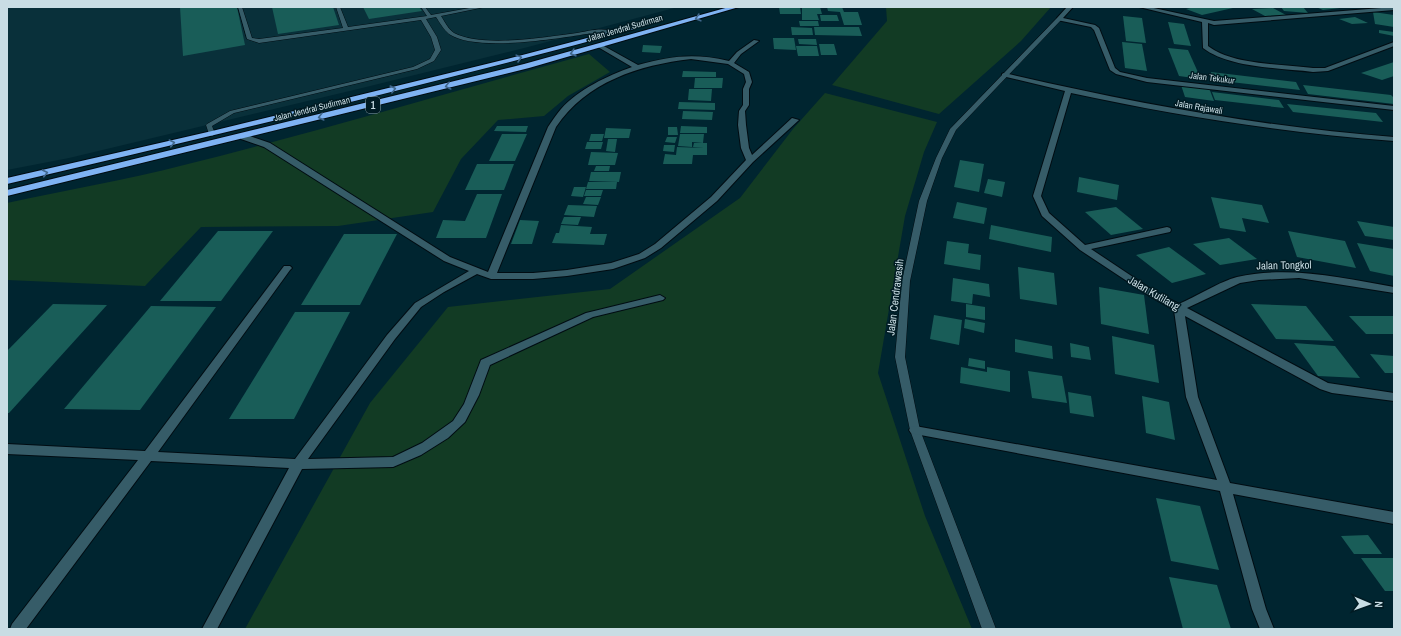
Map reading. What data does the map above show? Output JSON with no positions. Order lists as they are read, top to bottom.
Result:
{
  "streets": {
    "highway": ["Jalan Jendral Sudirman", "1"],
    "street": [
      "Jalan Tekukur",
      "Jalan Rajawali",
      "Jalan Tongkol",
      "Jalan Kutilang",
      "Jalan Cendrawasih"
    ]
  },
  "crossings": [
    ["Jalan Tekukur", "Jalan Cendrawasih"],
    ["Jalan Rajawali", "Jalan Kutilang"],
    ["Jalan Rajawali", "Jalan Cendrawasih"],
    ["Jalan Tongkol", "Jalan Kutilang"]
  ],
  "north": "right"
}
